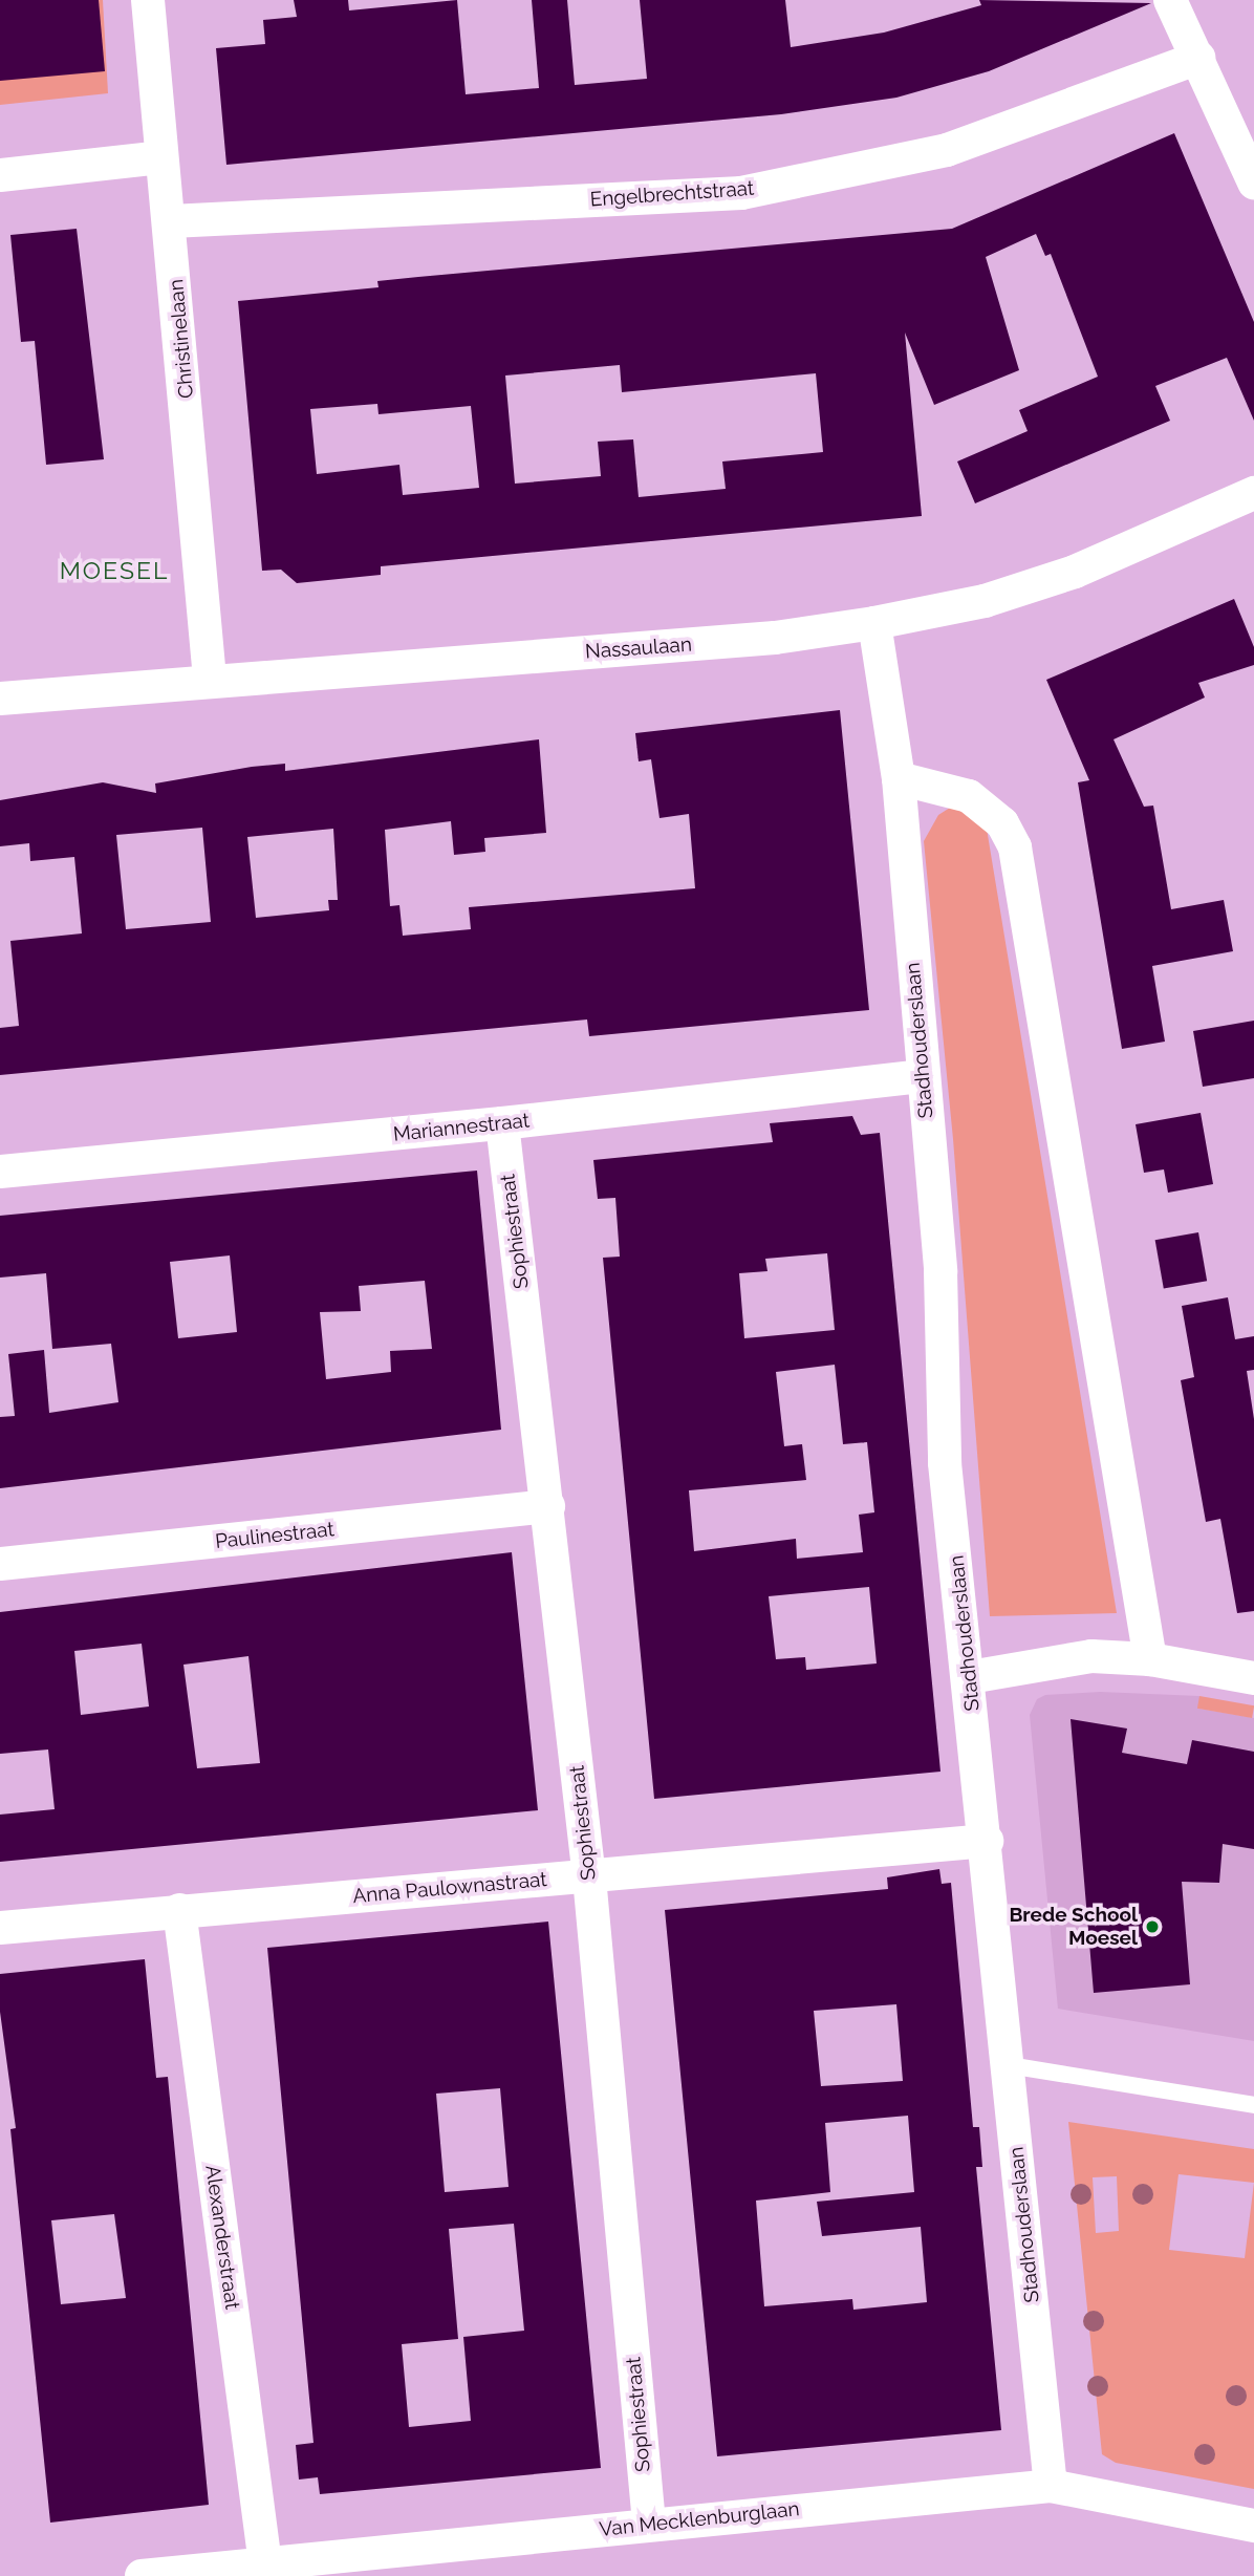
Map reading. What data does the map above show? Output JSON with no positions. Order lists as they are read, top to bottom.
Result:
{
  "streets": {
    "street": [
      "Engelbrechtstraat",
      "Christinelaan",
      "Nassaulaan",
      "Stadhouderslaan",
      "Mariannestraat",
      "Sophiestraat",
      "Paulinestraat",
      "Anna Paulownastraat",
      "Alexanderstraat",
      "Van Mecklenburglaan"
    ]
  },
  "crossings": [
    ["Engelbrechtstraat", "Christinelaan"],
    ["Christinelaan", "Nassaulaan"],
    ["Nassaulaan", "Stadhouderslaan"],
    ["Stadhouderslaan", "Mariannestraat"],
    ["Stadhouderslaan", "Anna Paulownastraat"],
    ["Stadhouderslaan", "Van Mecklenburglaan"],
    ["Mariannestraat", "Sophiestraat"],
    ["Sophiestraat", "Paulinestraat"],
    ["Sophiestraat", "Anna Paulownastraat"],
    ["Sophiestraat", "Van Mecklenburglaan"],
    ["Anna Paulownastraat", "Alexanderstraat"],
    ["Alexanderstraat", "Van Mecklenburglaan"]
  ],
  "districts": ["MOESEL"],
  "places": ["Brede School Moesel"]
}
